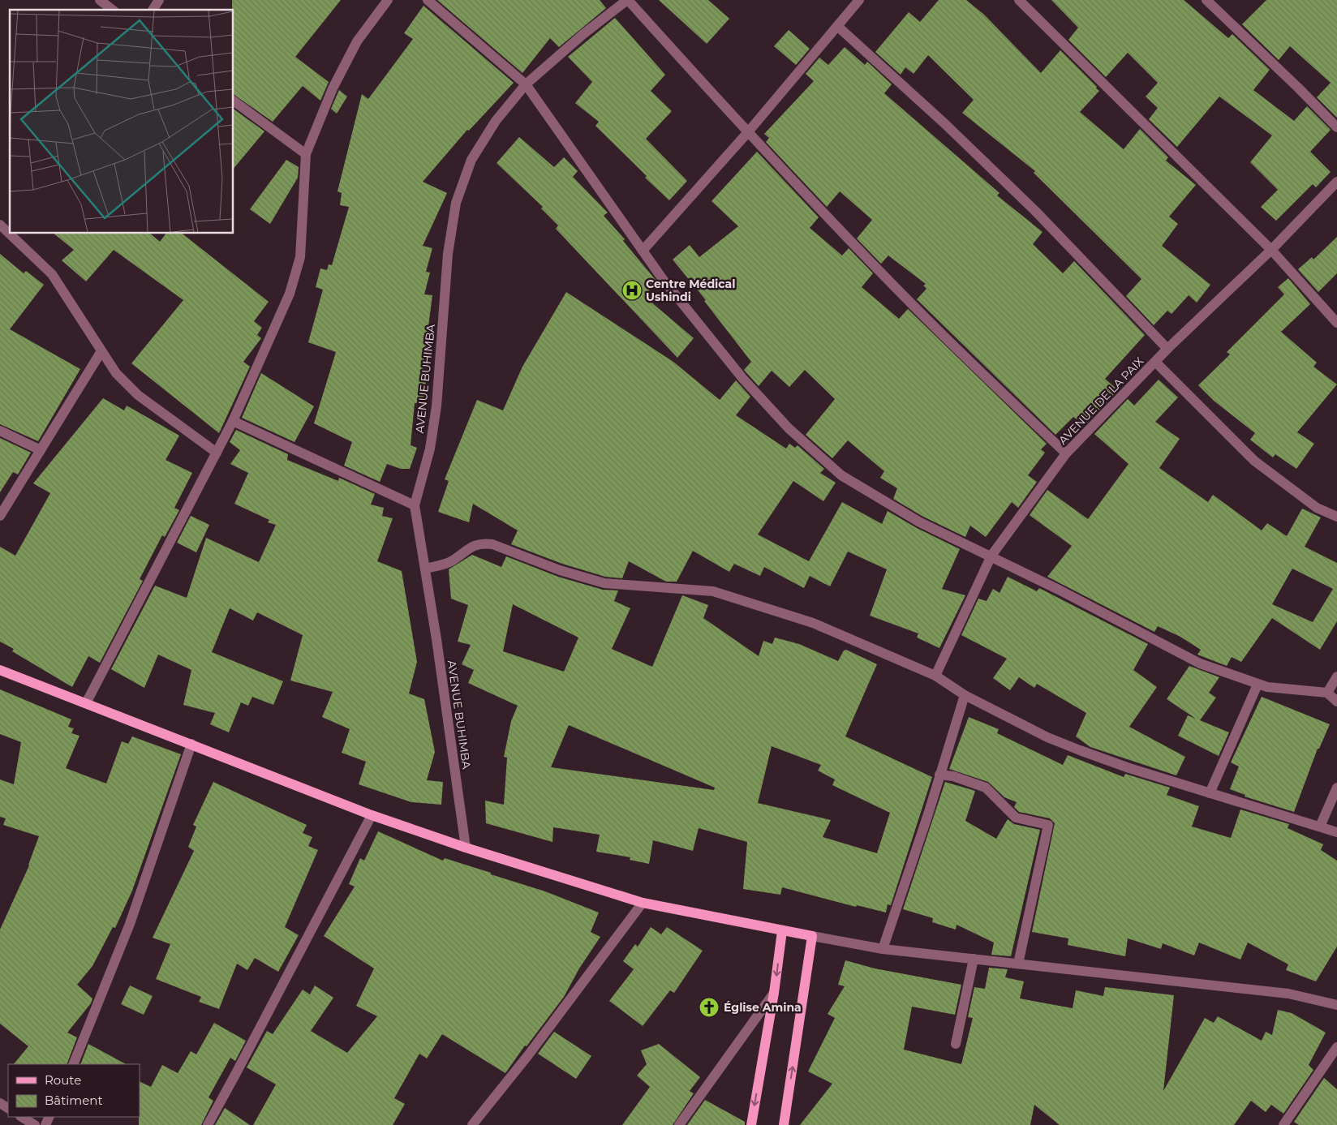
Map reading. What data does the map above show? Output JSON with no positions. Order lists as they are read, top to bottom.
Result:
{
  "streets": {
    "street": ["AVENUE BUHIMBA", "AVENUE DE LA PAIX"]
  },
  "places": {
    "hospital": ["Centre Médical Ushindi"],
    "church": ["Église Amina"]
  },
  "legend": ["Route", "Bâtiment"]
}
